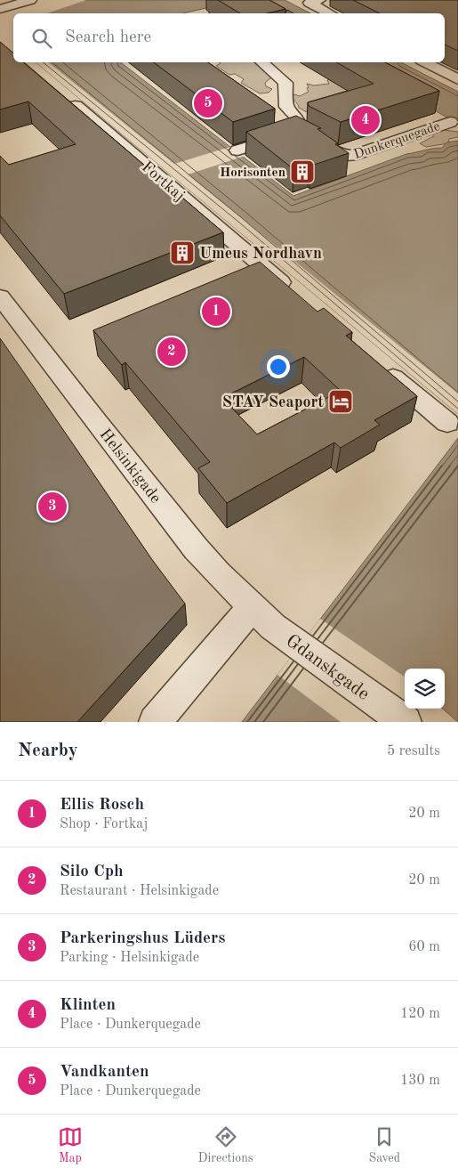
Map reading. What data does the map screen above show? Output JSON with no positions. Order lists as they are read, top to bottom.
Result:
{
  "streets": {
    "street": [
      "Dunkerquegade",
      "Fortkaj",
      "Helsinkigade",
      "Gdanskgade"
    ]
  },
  "crossings": [
    ["Helsinkigade", "Gdanskgade"]
  ],
  "places": {
    "building": ["Horisonten", "Umeus Nordhavn"],
    "hotel": ["STAY Seaport"]
  },
  "page": {
    "search": "Search here",
    "pins": [
      "5",
      "4",
      "1",
      "2",
      "3"
    ],
    "heading": ["Nearby", "5 results"],
    "list": [
      {
        "mark": "1",
        "name": "Ellis Rosch",
        "note": "Shop · Fortkaj",
        "value": "20 m"
      },
      {
        "mark": "2",
        "name": "Silo Cph",
        "note": "Restaurant · Helsinkigade",
        "value": "20 m"
      },
      {
        "mark": "3",
        "name": "Parkeringshus Lüders",
        "note": "Parking · Helsinkigade",
        "value": "60 m"
      },
      {
        "mark": "4",
        "name": "Klinten",
        "note": "Place · Dunkerquegade",
        "value": "120 m"
      },
      {
        "mark": "5",
        "name": "Vandkanten",
        "note": "Place · Dunkerquegade",
        "value": "130 m"
      }
    ],
    "nav": ["Map", "Directions", "Saved"]
  }
}
